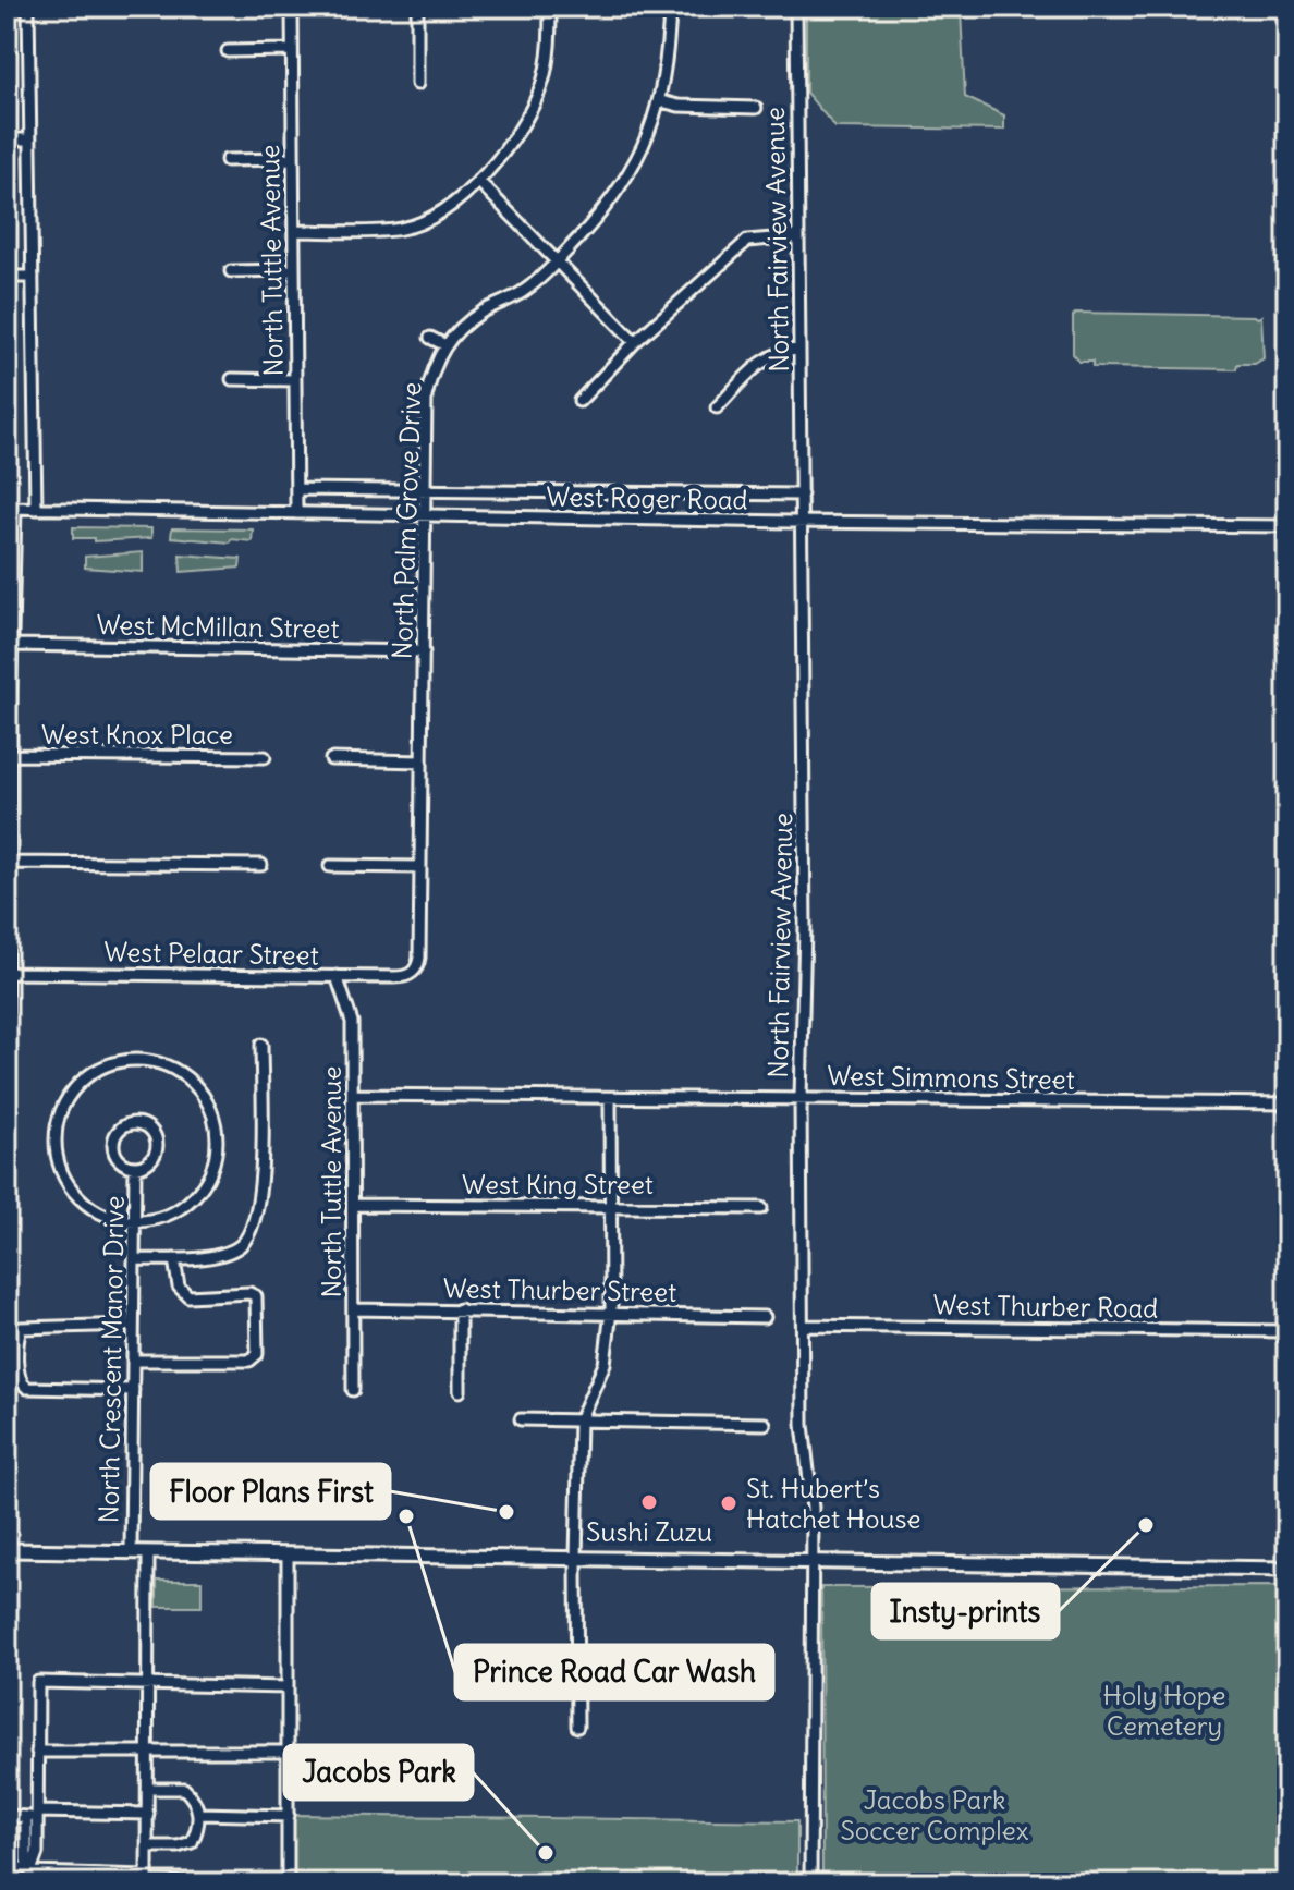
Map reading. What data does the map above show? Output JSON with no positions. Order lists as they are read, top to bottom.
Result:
{
  "streets": {
    "street": [
      "North Fairview Avenue",
      "North Tuttle Avenue",
      "West Roger Road",
      "North Palm Grove Drive",
      "West McMillan Street",
      "West Knox Place",
      "West Pelaar Street",
      "West Simmons Street",
      "West King Street",
      "West Thurber Street",
      "West Thurber Road",
      "North Crescent Manor Drive"
    ]
  },
  "crossings": [
    ["North Fairview Avenue", "West Roger Road"],
    ["North Fairview Avenue", "West Simmons Street"],
    ["North Fairview Avenue", "West Thurber Road"],
    ["North Tuttle Avenue", "West Roger Road"],
    ["North Tuttle Avenue", "West Pelaar Street"],
    ["North Tuttle Avenue", "West Simmons Street"],
    ["North Tuttle Avenue", "West King Street"],
    ["North Tuttle Avenue", "West Thurber Street"],
    ["West Roger Road", "North Palm Grove Drive"],
    ["North Palm Grove Drive", "West McMillan Street"],
    ["North Palm Grove Drive", "West Pelaar Street"]
  ],
  "parks": ["Holy Hope Cemetery", "Jacobs Park Soccer Complex"],
  "places": [
    "Sushi Zuzu",
    "St. Hubert’s Hatchet House",
    "Floor Plans First",
    "Prince Road Car Wash",
    "Insty-prints",
    "Jacobs Park"
  ]
}
